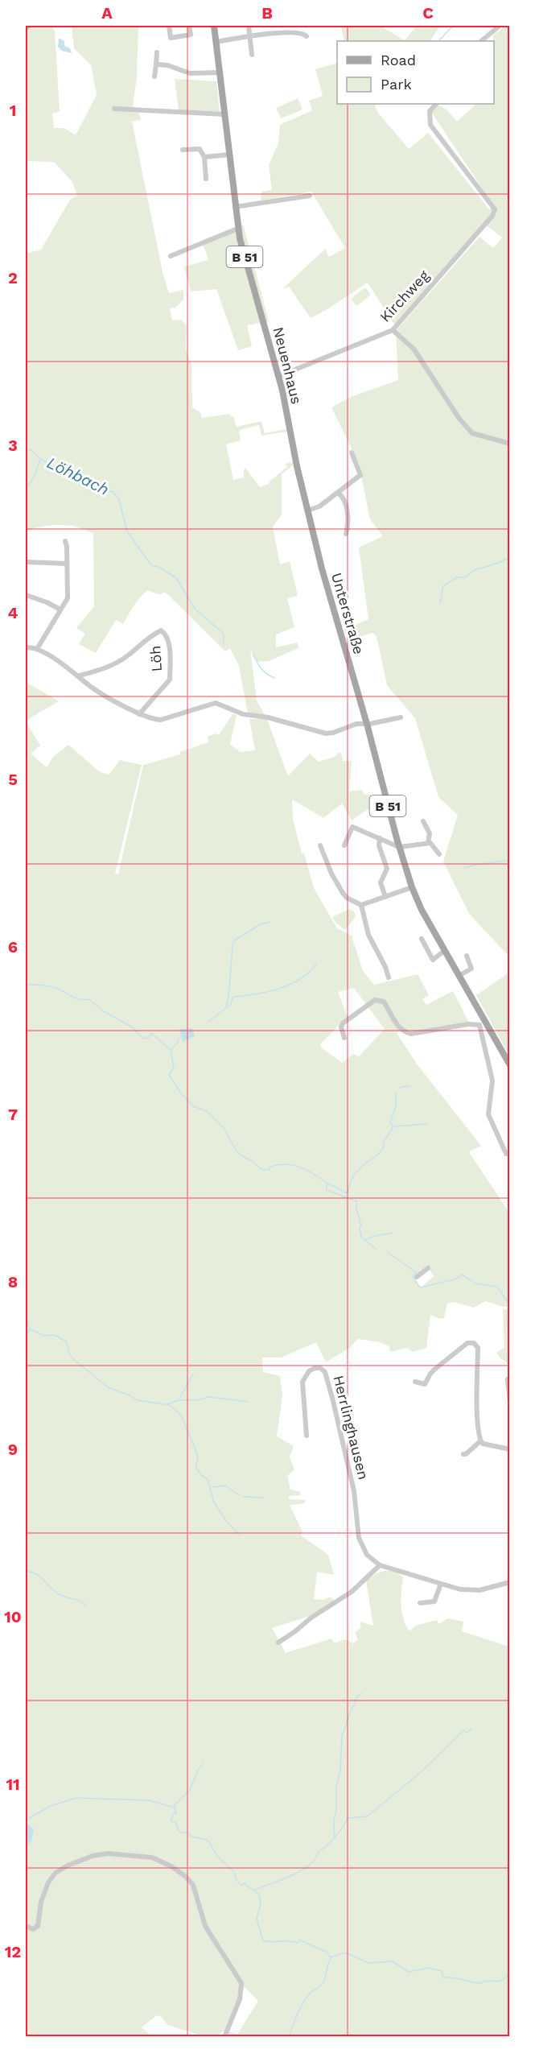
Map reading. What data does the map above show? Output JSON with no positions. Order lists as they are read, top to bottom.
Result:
{
  "streets": {
    "main road": ["B 51", "Neuenhaus", "Unterstraße"],
    "street": ["Kirchweg", "Löh", "Herrlinghausen"]
  },
  "crossings": [
    ["B 51", "Neuenhaus"],
    ["Kirchweg", "Neuenhaus"],
    ["Neuenhaus", "Unterstraße"]
  ],
  "water": ["Löhbach"],
  "legend": ["Road", "Park"],
  "grid": {
    "columns": ["A", "B", "C"],
    "rows": [
      "1",
      "2",
      "3",
      "4",
      "5",
      "6",
      "7",
      "8",
      "9",
      "10",
      "11",
      "12"
    ]
  }
}
